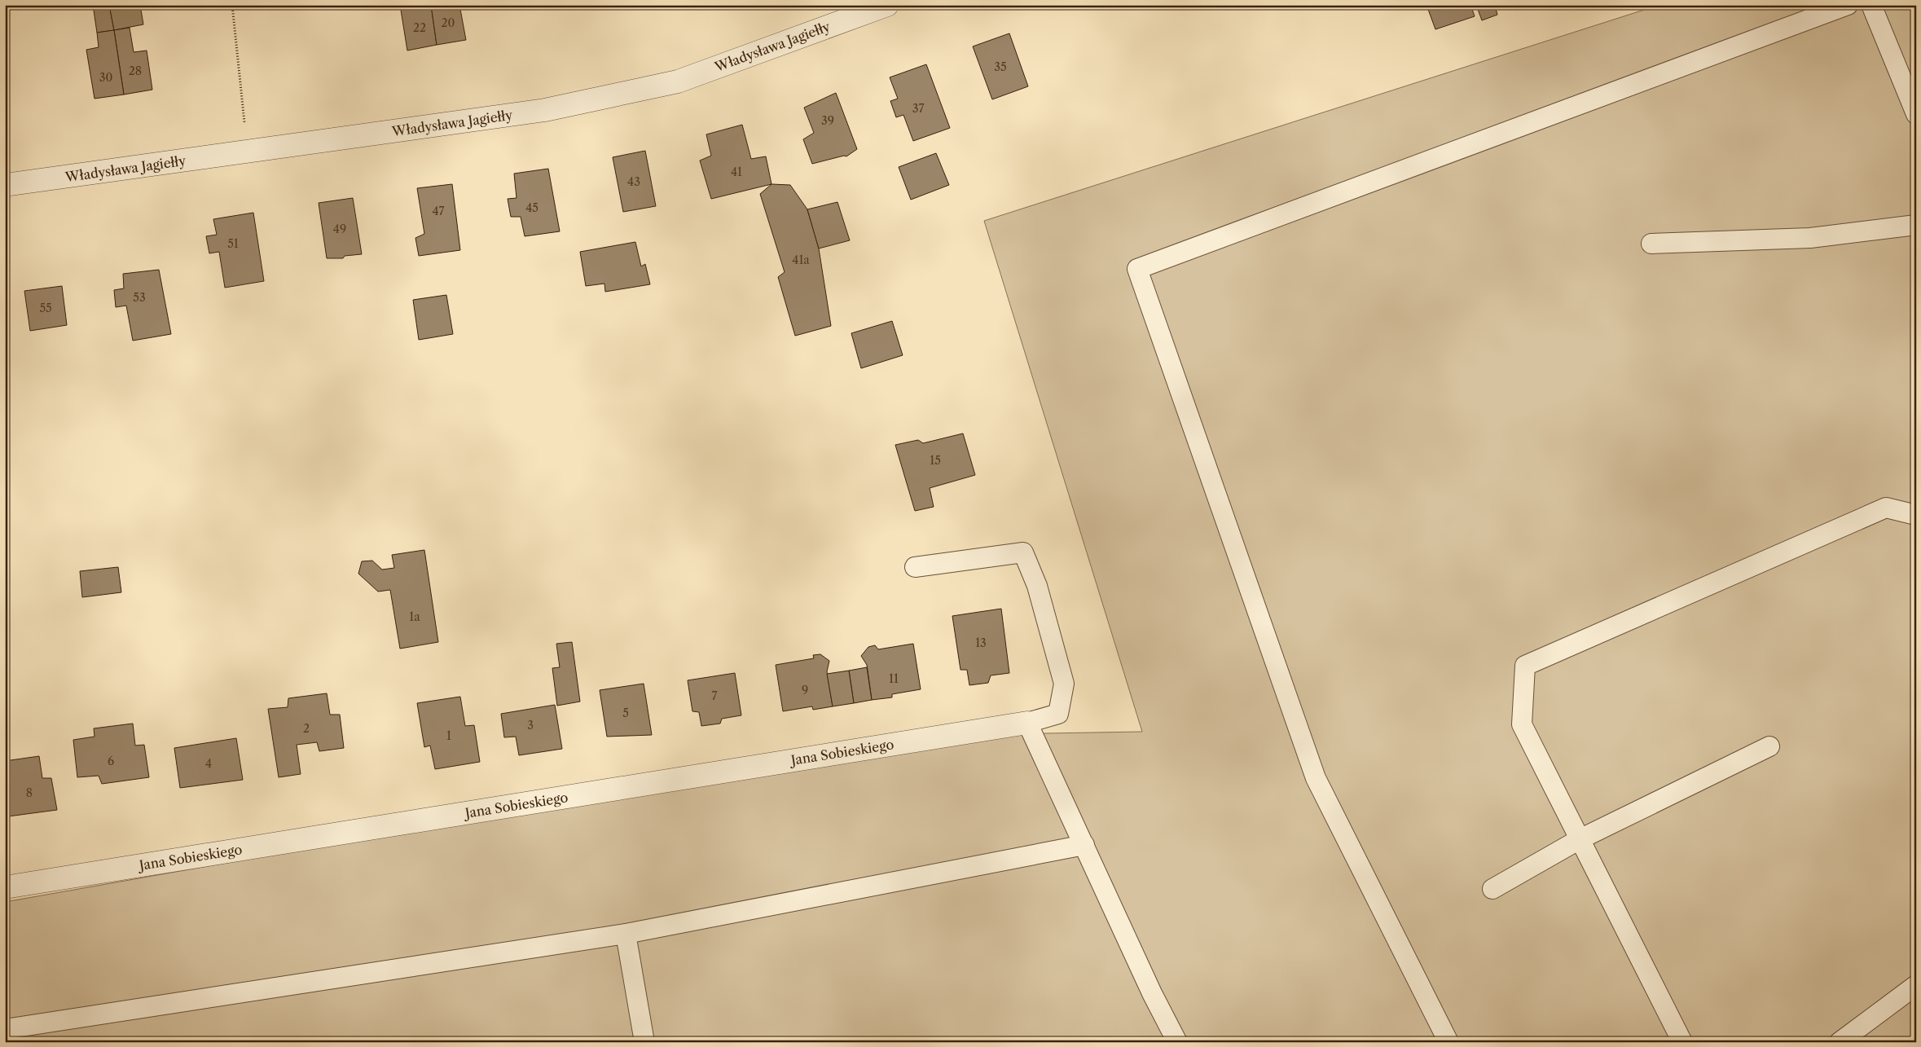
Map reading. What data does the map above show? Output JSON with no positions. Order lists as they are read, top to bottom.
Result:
{
  "streets": {
    "street": ["Władysława Jagiełły", "Jana Sobieskiego"]
  },
  "house_numbers": [
    "20",
    "22",
    "35",
    "28",
    "30",
    "37",
    "39",
    "41",
    "43",
    "45",
    "47",
    "49",
    "51",
    "41a",
    "53",
    "55",
    "15",
    "1a",
    "13",
    "11",
    "9",
    "7",
    "5",
    "3",
    "2",
    "1",
    "6",
    "4",
    "8"
  ]
}
